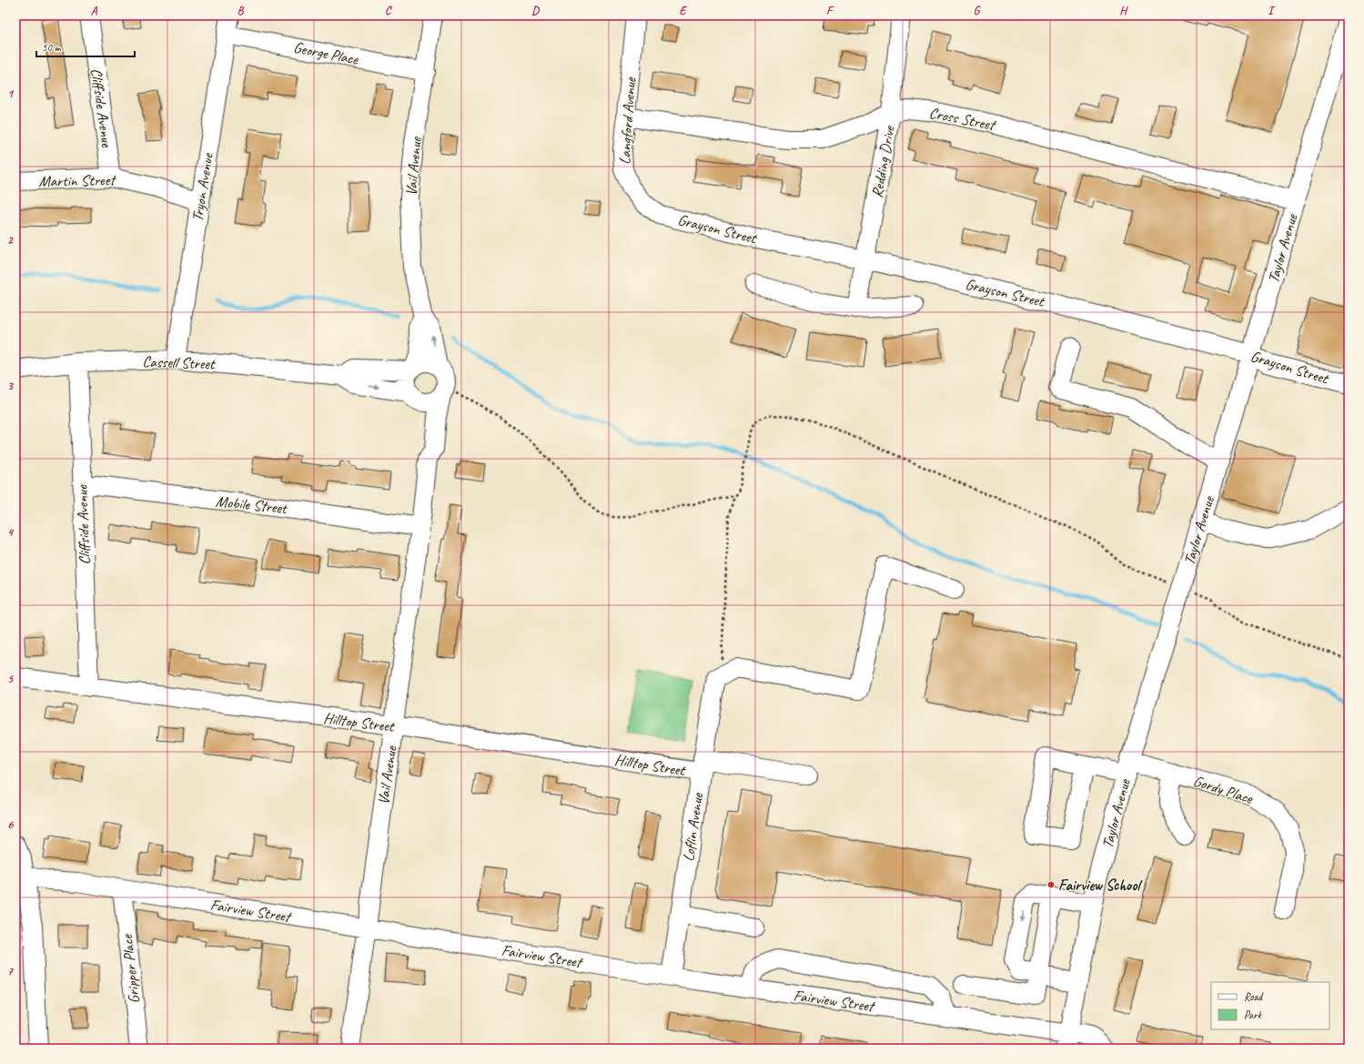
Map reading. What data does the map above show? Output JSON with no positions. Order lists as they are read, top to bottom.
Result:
{
  "streets": {
    "street": [
      "George Place",
      "Cliffside Avenue",
      "Cross Street",
      "Langford Avenue",
      "Redding Drive",
      "Vail Avenue",
      "Martin Street",
      "Tryon Avenue",
      "Grayson Street",
      "Taylor Avenue",
      "Cassell Street",
      "Mobile Street",
      "Hilltop Street",
      "Gordy Place",
      "Loflin Avenue",
      "Fairview Street",
      "Gripper Place"
    ]
  },
  "crossings": [
    ["George Place", "Vail Avenue"],
    ["George Place", "Tryon Avenue"],
    ["Cliffside Avenue", "Martin Street"],
    ["Cliffside Avenue", "Cassell Street"],
    ["Cliffside Avenue", "Mobile Street"],
    ["Cliffside Avenue", "Hilltop Street"],
    ["Cross Street", "Langford Avenue"],
    ["Cross Street", "Redding Drive"],
    ["Cross Street", "Taylor Avenue"],
    ["Langford Avenue", "Grayson Street"],
    ["Redding Drive", "Grayson Street"],
    ["Vail Avenue", "Cassell Street"],
    ["Vail Avenue", "Mobile Street"],
    ["Vail Avenue", "Hilltop Street"],
    ["Vail Avenue", "Fairview Street"],
    ["Martin Street", "Tryon Avenue"],
    ["Tryon Avenue", "Cassell Street"],
    ["Grayson Street", "Taylor Avenue"],
    ["Taylor Avenue", "Gordy Place"],
    ["Taylor Avenue", "Fairview Street"],
    ["Hilltop Street", "Loflin Avenue"],
    ["Loflin Avenue", "Fairview Street"],
    ["Fairview Street", "Gripper Place"]
  ],
  "places": ["Fairview School"],
  "legend": ["Road", "Park"],
  "scale_bar": "50 m",
  "grid": {
    "columns": [
      "A",
      "B",
      "C",
      "D",
      "E",
      "F",
      "G",
      "H",
      "I"
    ],
    "rows": [
      "1",
      "2",
      "3",
      "4",
      "5",
      "6",
      "7"
    ]
  }
}
